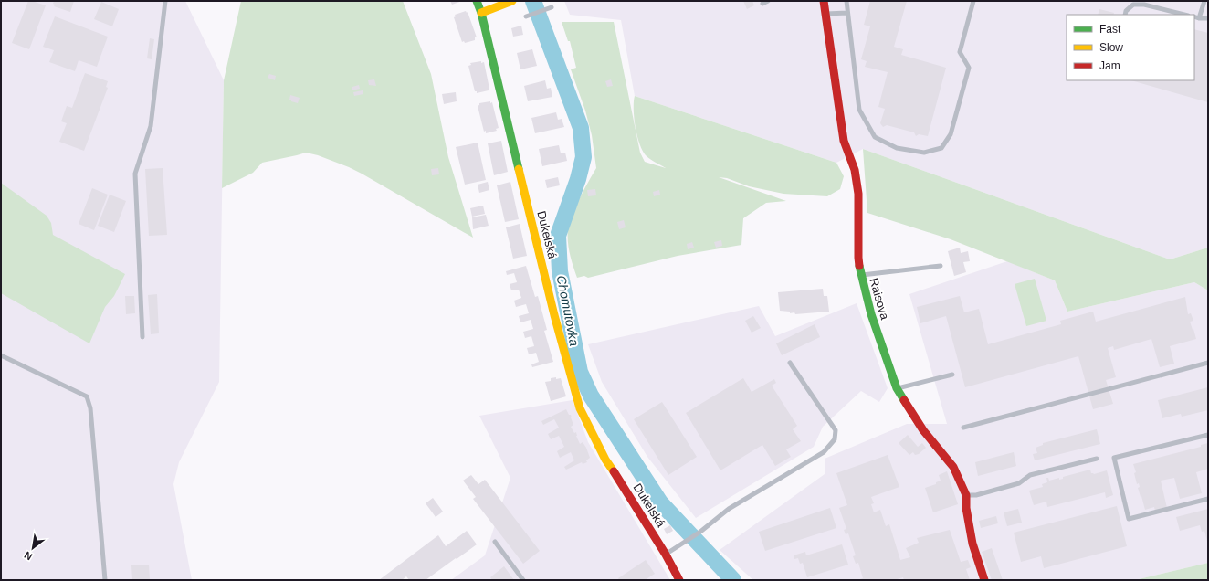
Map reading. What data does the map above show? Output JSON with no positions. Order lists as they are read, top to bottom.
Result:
{
  "streets": {
    "street": ["Dukelská", "Raisova"]
  },
  "water": ["Chomutovka"],
  "legend": ["Fast", "Slow", "Jam"],
  "north": "bottom left"
}
